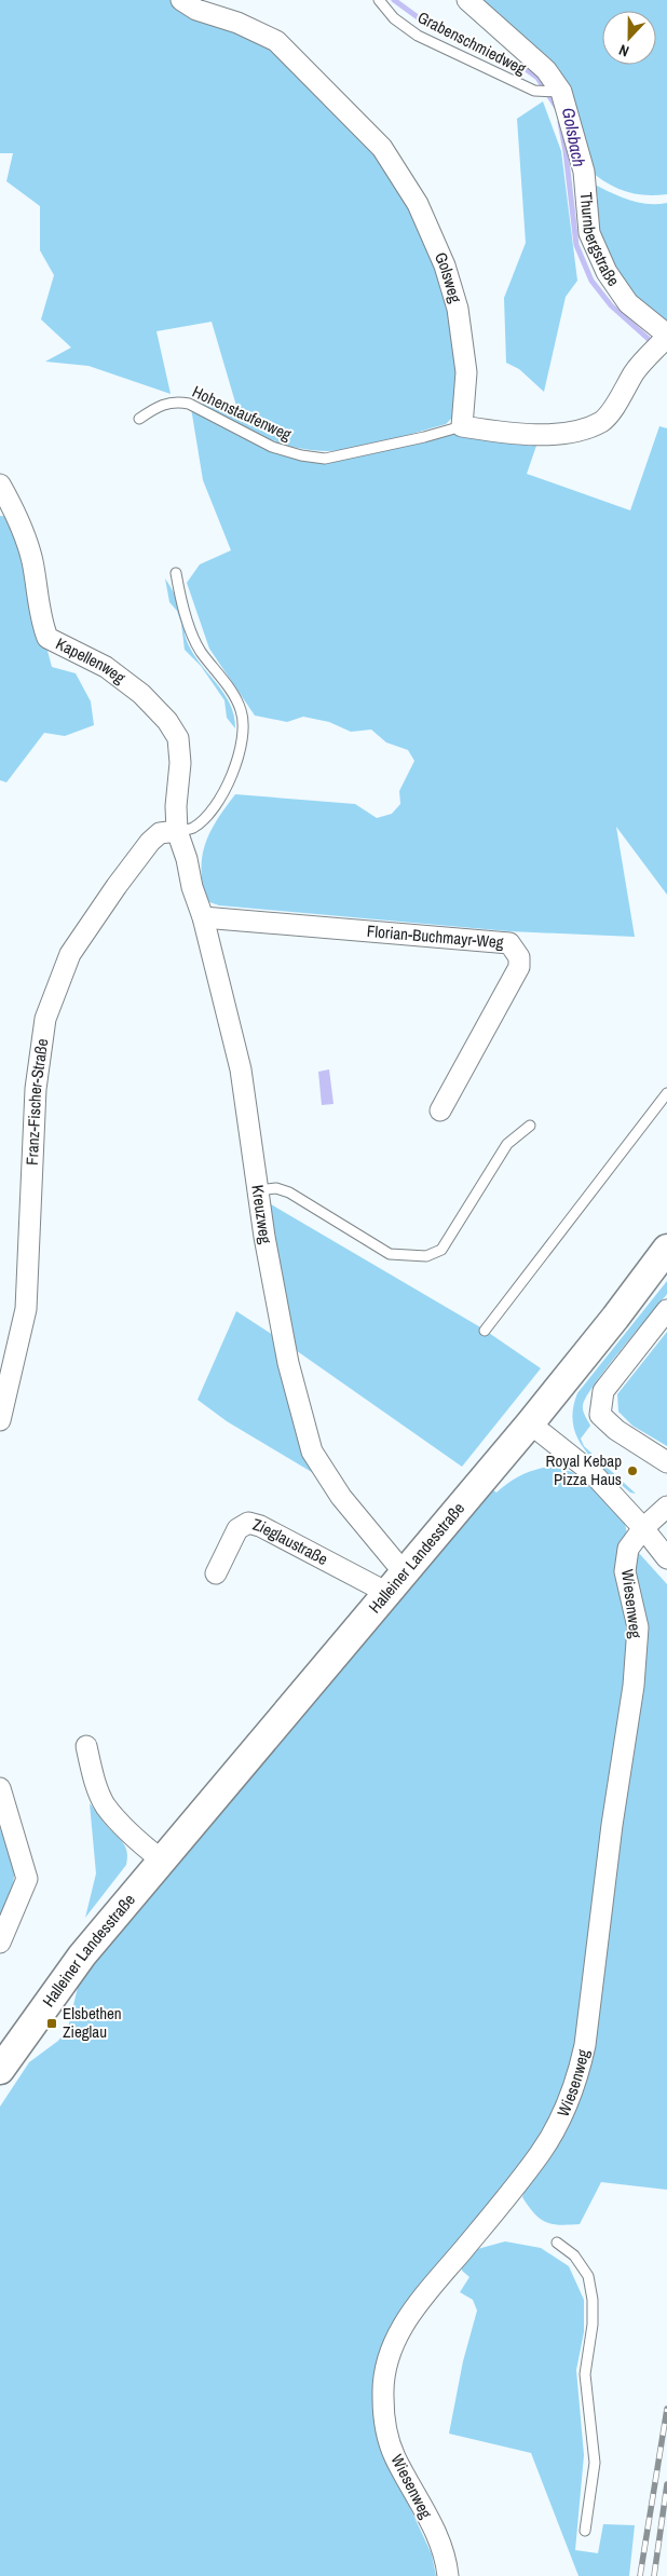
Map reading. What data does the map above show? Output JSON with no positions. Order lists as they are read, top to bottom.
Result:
{
  "streets": {
    "main road": ["Halleiner Landesstraße"],
    "street": [
      "Thurnbergstraße",
      "Golsweg",
      "Kapellenweg",
      "Florian-Buchmayr-Weg",
      "Franz-Fischer-Straße",
      "Kreuzweg",
      "Zieglaustraße",
      "Wiesenweg"
    ],
    "lane": ["Grabenschmiedweg", "Hohenstaufenweg"]
  },
  "crossings": [
    ["Grabenschmiedweg", "Thurnbergstraße"],
    ["Golsweg", "Hohenstaufenweg"],
    ["Kapellenweg", "Franz-Fischer-Straße"],
    ["Kapellenweg", "Kreuzweg"],
    ["Florian-Buchmayr-Weg", "Kreuzweg"],
    ["Franz-Fischer-Straße", "Kreuzweg"],
    ["Kreuzweg", "Zieglaustraße"],
    ["Kreuzweg", "Halleiner Landesstraße"],
    ["Zieglaustraße", "Halleiner Landesstraße"]
  ],
  "water": ["Golsbach"],
  "places": {
    "other": ["Royal Kebap Pizza Haus"],
    "transit": ["Elsbethen Zieglau"]
  },
  "north": "bottom"
}
